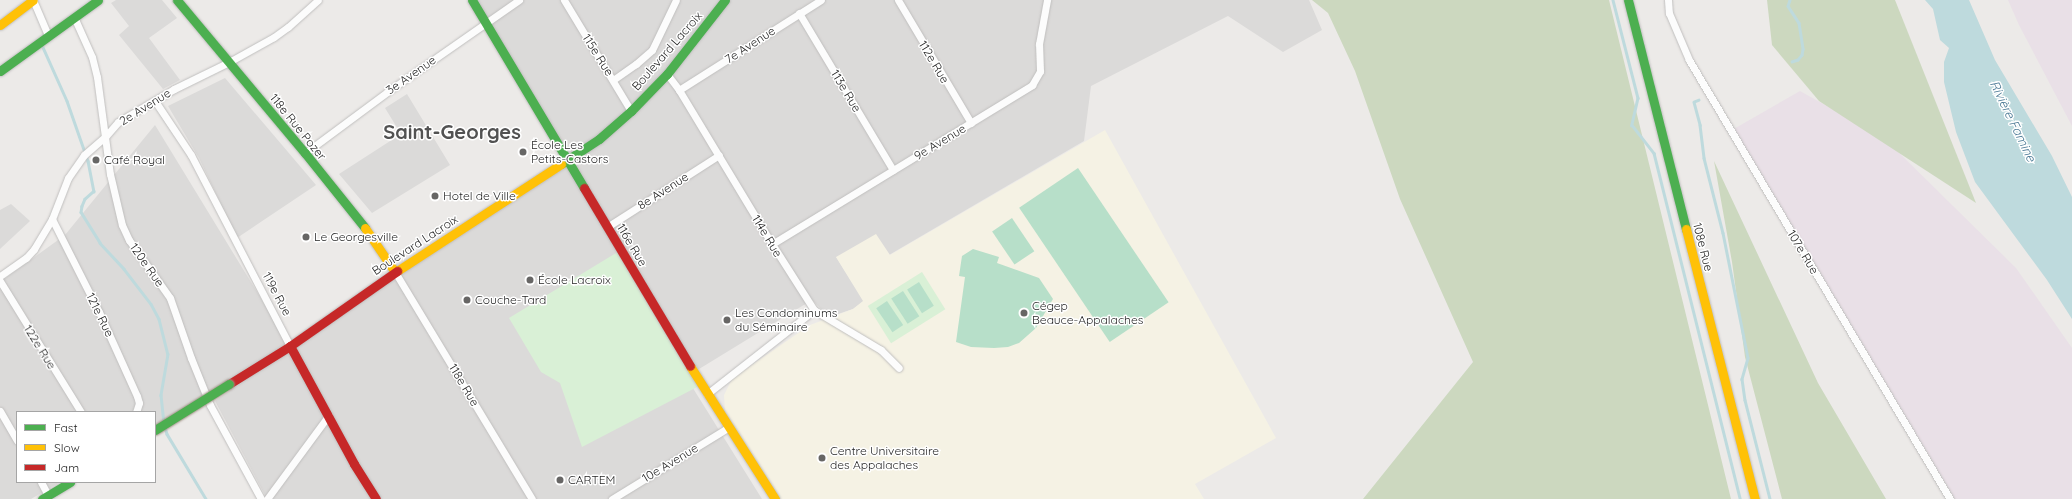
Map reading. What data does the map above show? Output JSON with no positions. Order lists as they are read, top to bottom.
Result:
{
  "streets": {
    "main road": [
      "Boulevard Lacroix",
      "118e Rue Pozer",
      "116e Rue",
      "108e Rue",
      "119e Rue"
    ],
    "street": [
      "7e Avenue",
      "115e Rue",
      "112e Rue",
      "3e Avenue",
      "113e Rue",
      "2e Avenue",
      "9e Avenue",
      "8e Avenue",
      "114e Rue",
      "107e Rue",
      "120e Rue",
      "121e Rue",
      "122e Rue",
      "118e Rue",
      "10e Avenue"
    ]
  },
  "crossings": [
    ["7e Avenue", "113e Rue"],
    ["7e Avenue", "114e Rue"],
    ["Boulevard Lacroix", "115e Rue"],
    ["Boulevard Lacroix", "118e Rue Pozer"],
    ["Boulevard Lacroix", "114e Rue"],
    ["Boulevard Lacroix", "116e Rue"],
    ["Boulevard Lacroix", "119e Rue"],
    ["Boulevard Lacroix", "118e Rue"],
    ["112e Rue", "9e Avenue"],
    ["3e Avenue", "118e Rue Pozer"],
    ["3e Avenue", "116e Rue"],
    ["113e Rue", "9e Avenue"],
    ["2e Avenue", "118e Rue Pozer"],
    ["2e Avenue", "120e Rue"],
    ["2e Avenue", "119e Rue"],
    ["2e Avenue", "121e Rue"],
    ["118e Rue Pozer", "118e Rue"],
    ["9e Avenue", "114e Rue"],
    ["8e Avenue", "114e Rue"],
    ["8e Avenue", "116e Rue"],
    ["116e Rue", "10e Avenue"]
  ],
  "districts": ["Saint-Georges"],
  "water": ["Rivière Famine"],
  "places": [
    "École Les Petits-Castors",
    "Café Royal",
    "Hotel de Ville",
    "Le Georgesville",
    "École Lacroix",
    "Couche-Tard",
    "Cégep Beauce-Appalaches",
    "Les Condominums du Séminaire",
    "Centre Universitaire des Appalaches",
    "CARTEM"
  ],
  "legend": ["Fast", "Slow", "Jam"]
}
